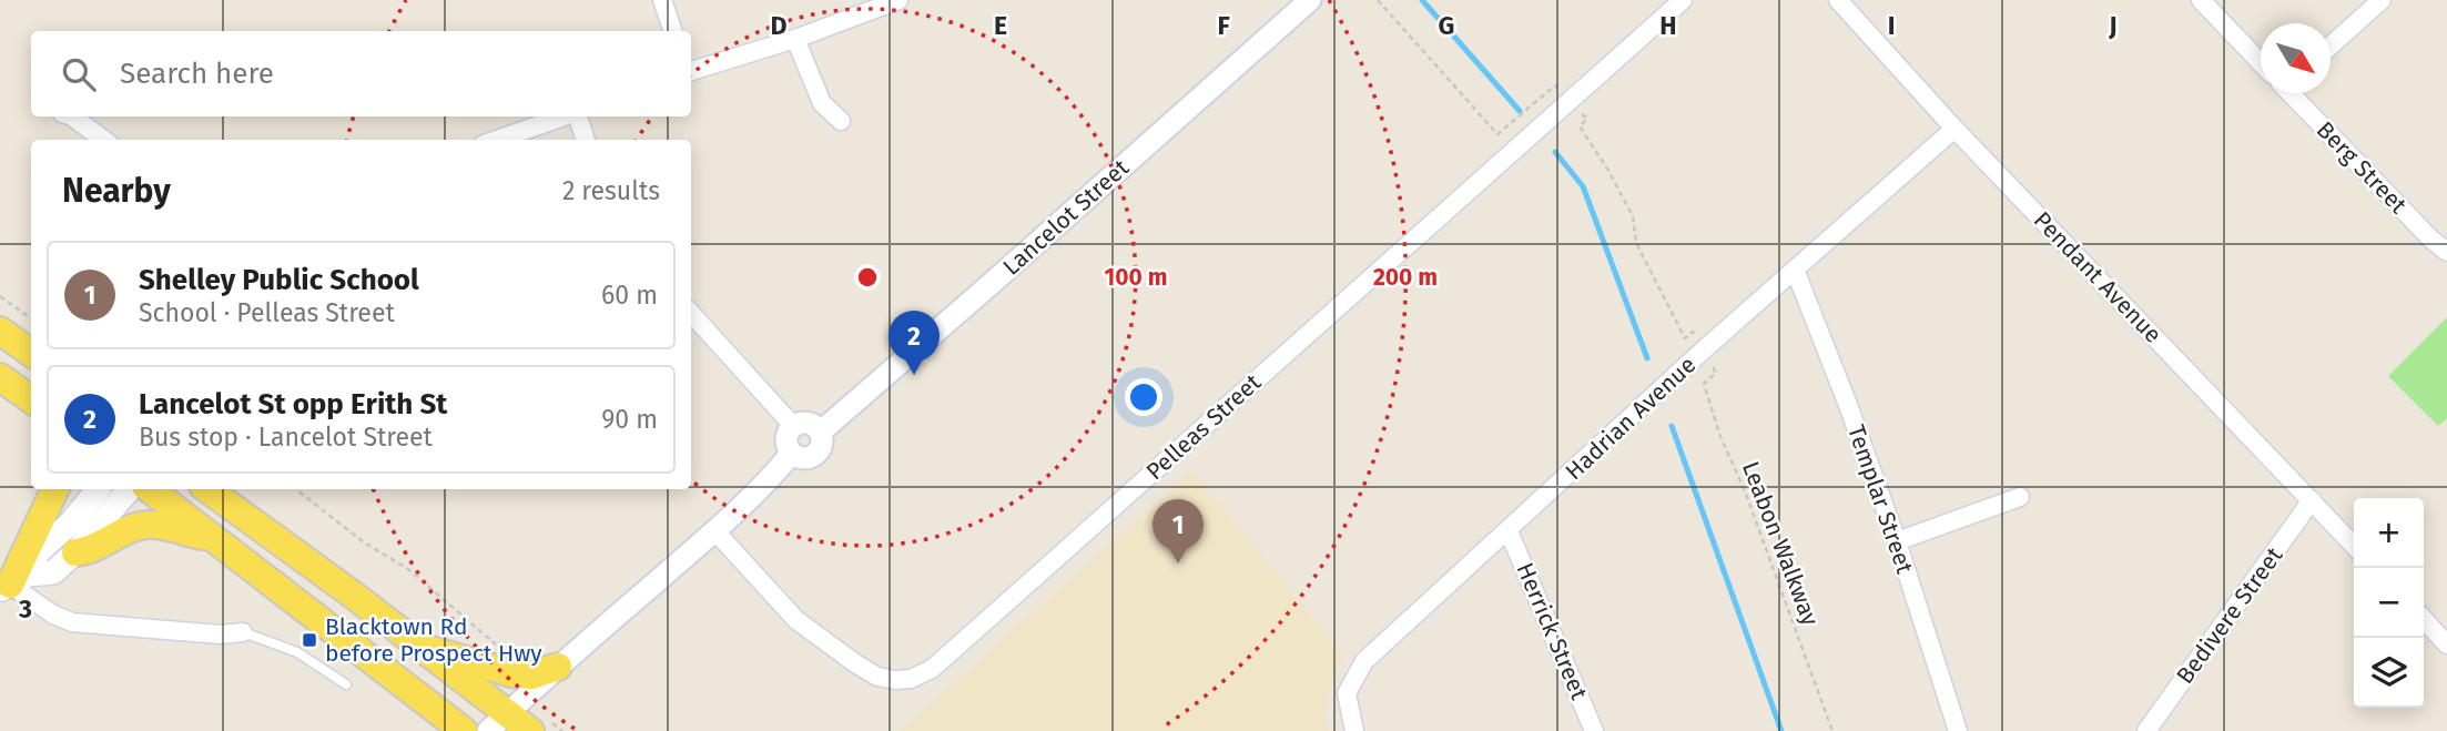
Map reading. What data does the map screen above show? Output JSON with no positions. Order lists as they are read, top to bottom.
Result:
{
  "streets": {
    "street": [
      "Berg Street",
      "Lancelot Street",
      "Pendant Avenue",
      "Hadrian Avenue",
      "Pelleas Street",
      "Templar Street",
      "Bedivere Street",
      "Herrick Street"
    ],
    "path": ["Leabon Walkway"]
  },
  "crossings": [
    ["Pendant Avenue", "Hadrian Avenue"],
    ["Pendant Avenue", "Bedivere Street"],
    ["Hadrian Avenue", "Templar Street"],
    ["Hadrian Avenue", "Herrick Street"]
  ],
  "places": {
    "transit": ["Blacktown Rd before Prospect Hwy"]
  },
  "north": "bottom right",
  "page": {
    "search": "Search here",
    "heading": ["Nearby", "2 results"],
    "list": [
      {
        "mark": "1",
        "name": "Shelley Public School",
        "note": "School · Pelleas Street",
        "value": "60 m"
      },
      {
        "mark": "2",
        "name": "Lancelot St opp Erith St",
        "note": "Bus stop · Lancelot Street",
        "value": "90 m"
      }
    ],
    "pins": ["2", "1"],
    "map_buttons": ["+", "−"]
  },
  "grid": {
    "columns": [
      "D",
      "E",
      "F",
      "G",
      "H",
      "I",
      "J"
    ],
    "rows": ["3"]
  },
  "rings": ["100 m", "200 m"]
}
